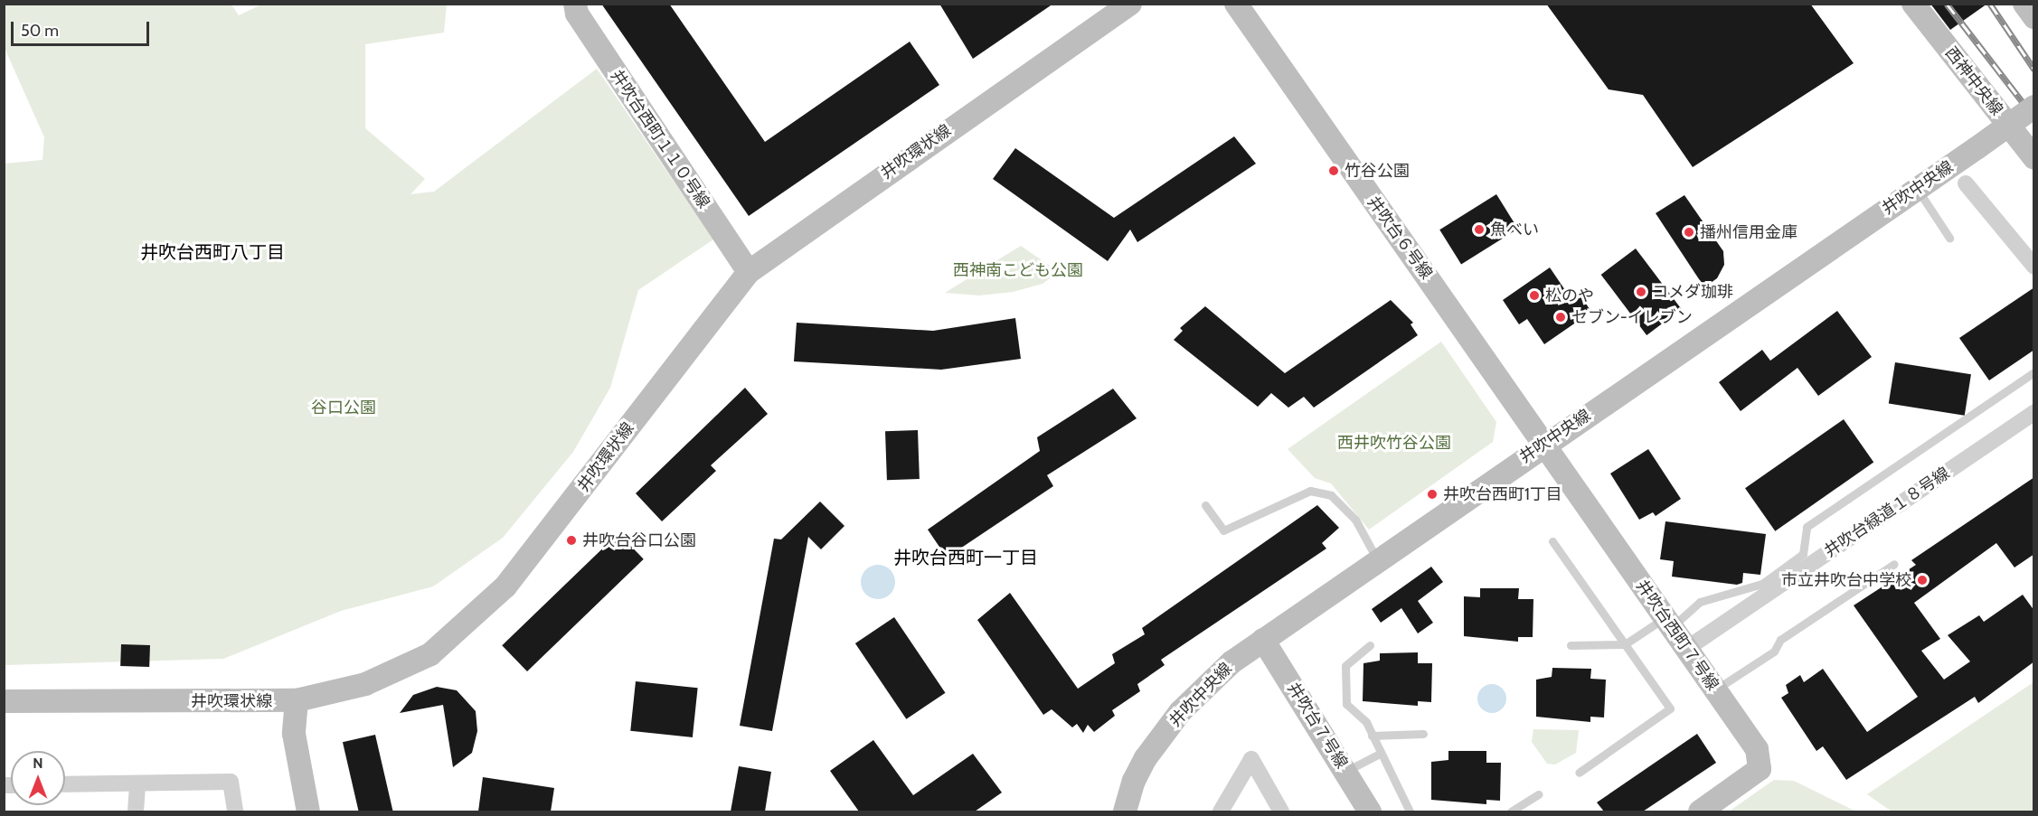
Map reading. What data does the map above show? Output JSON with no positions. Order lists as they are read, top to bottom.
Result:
{
  "streets": {
    "street": [
      "西神中央線",
      "井吹台西町１１０号線",
      "井吹環状線",
      "井吹中央線",
      "井吹台６号線",
      "井吹台緑道１８号線",
      "井吹台西町７号線",
      "井吹台７号線"
    ]
  },
  "crossings": [
    ["井吹台西町１１０号線", "井吹環状線"],
    ["井吹中央線", "井吹台６号線"],
    ["井吹中央線", "井吹台西町７号線"],
    ["井吹中央線", "井吹台７号線"],
    ["井吹台６号線", "井吹台西町７号線"],
    ["井吹台緑道１８号線", "井吹台西町７号線"]
  ],
  "districts": ["井吹台西町八丁目", "井吹台西町一丁目"],
  "parks": ["西神南こども公園", "谷口公園", "西井吹竹谷公園"],
  "places": [
    "竹谷公園",
    "魚べい",
    "播州信用金庫",
    "コメダ珈琲",
    "松のや",
    "セブン-イレブン",
    "井吹台西町1丁目",
    "井吹台谷口公園",
    "市立井吹台中学校"
  ],
  "scale_bar": "50 m",
  "north": "top"
}
